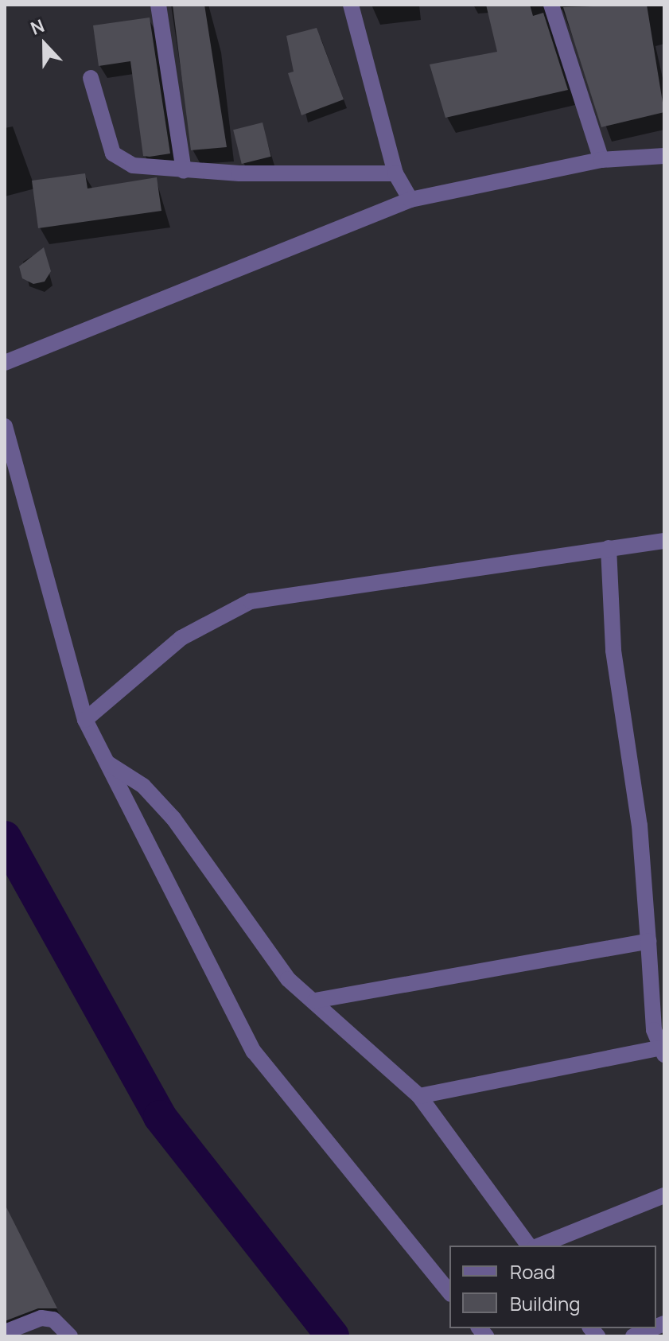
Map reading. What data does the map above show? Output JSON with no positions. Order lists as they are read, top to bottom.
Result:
{
  "legend": ["Road", "Building"],
  "north": "top"
}
